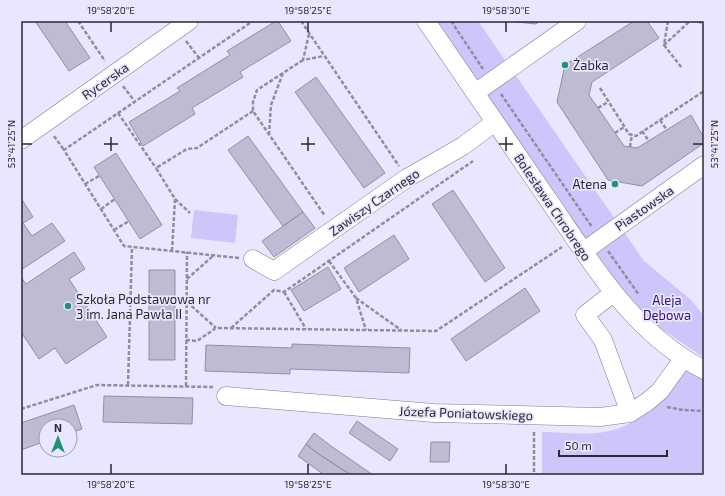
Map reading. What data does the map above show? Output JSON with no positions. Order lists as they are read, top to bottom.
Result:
{
  "streets": {
    "street": [
      "Rycerska",
      "Zawiszy Czarnego",
      "Bolesława Chrobrego",
      "Piastowska",
      "Józefa Poniatowskiego"
    ]
  },
  "crossings": [
    ["Zawiszy Czarnego", "Bolesława Chrobrego"],
    ["Bolesława Chrobrego", "Piastowska"],
    ["Bolesława Chrobrego", "Józefa Poniatowskiego"]
  ],
  "parks": ["Aleja Dębowa"],
  "places": ["Żabka", "Atena", "Szkoła Podstawowa nr 3 im. Jana Pawła II"],
  "scale_bar": "50 m",
  "north": "top",
  "coordinates": [
    "19°58'20\"E",
    "19°58'25\"E",
    "19°58'30\"E",
    "53°41'25\"N"
  ]
}
